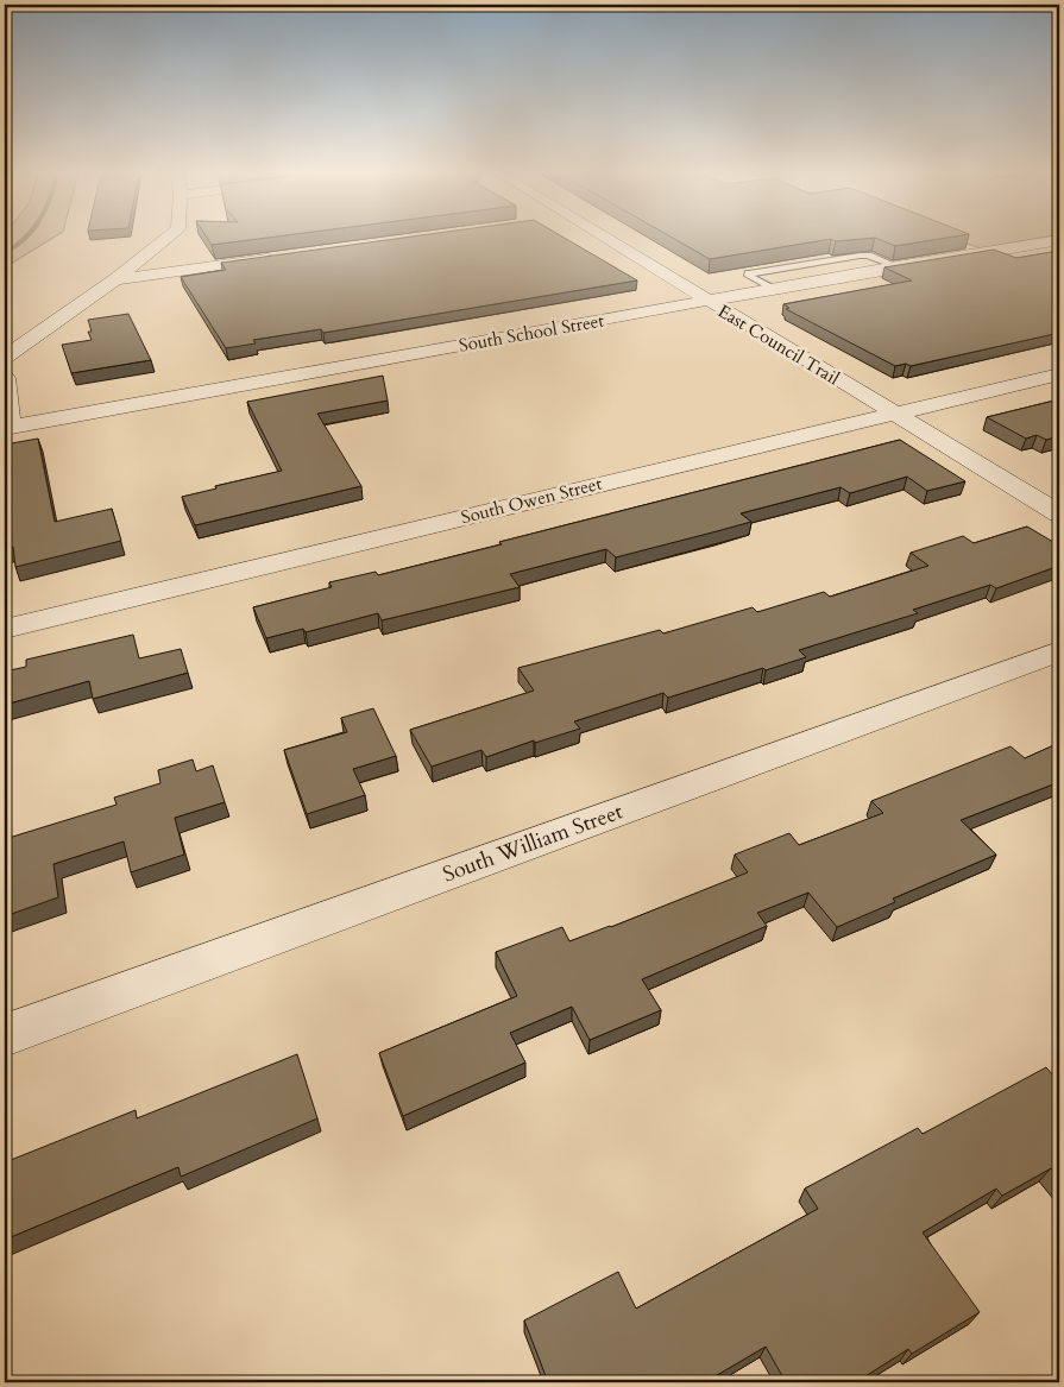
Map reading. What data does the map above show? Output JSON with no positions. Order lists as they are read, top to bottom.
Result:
{
  "streets": {
    "street": [
      "South School Street",
      "East Council Trail",
      "South Owen Street",
      "South William Street"
    ]
  },
  "crossings": [
    ["South School Street", "East Council Trail"],
    ["East Council Trail", "South Owen Street"]
  ]
}
